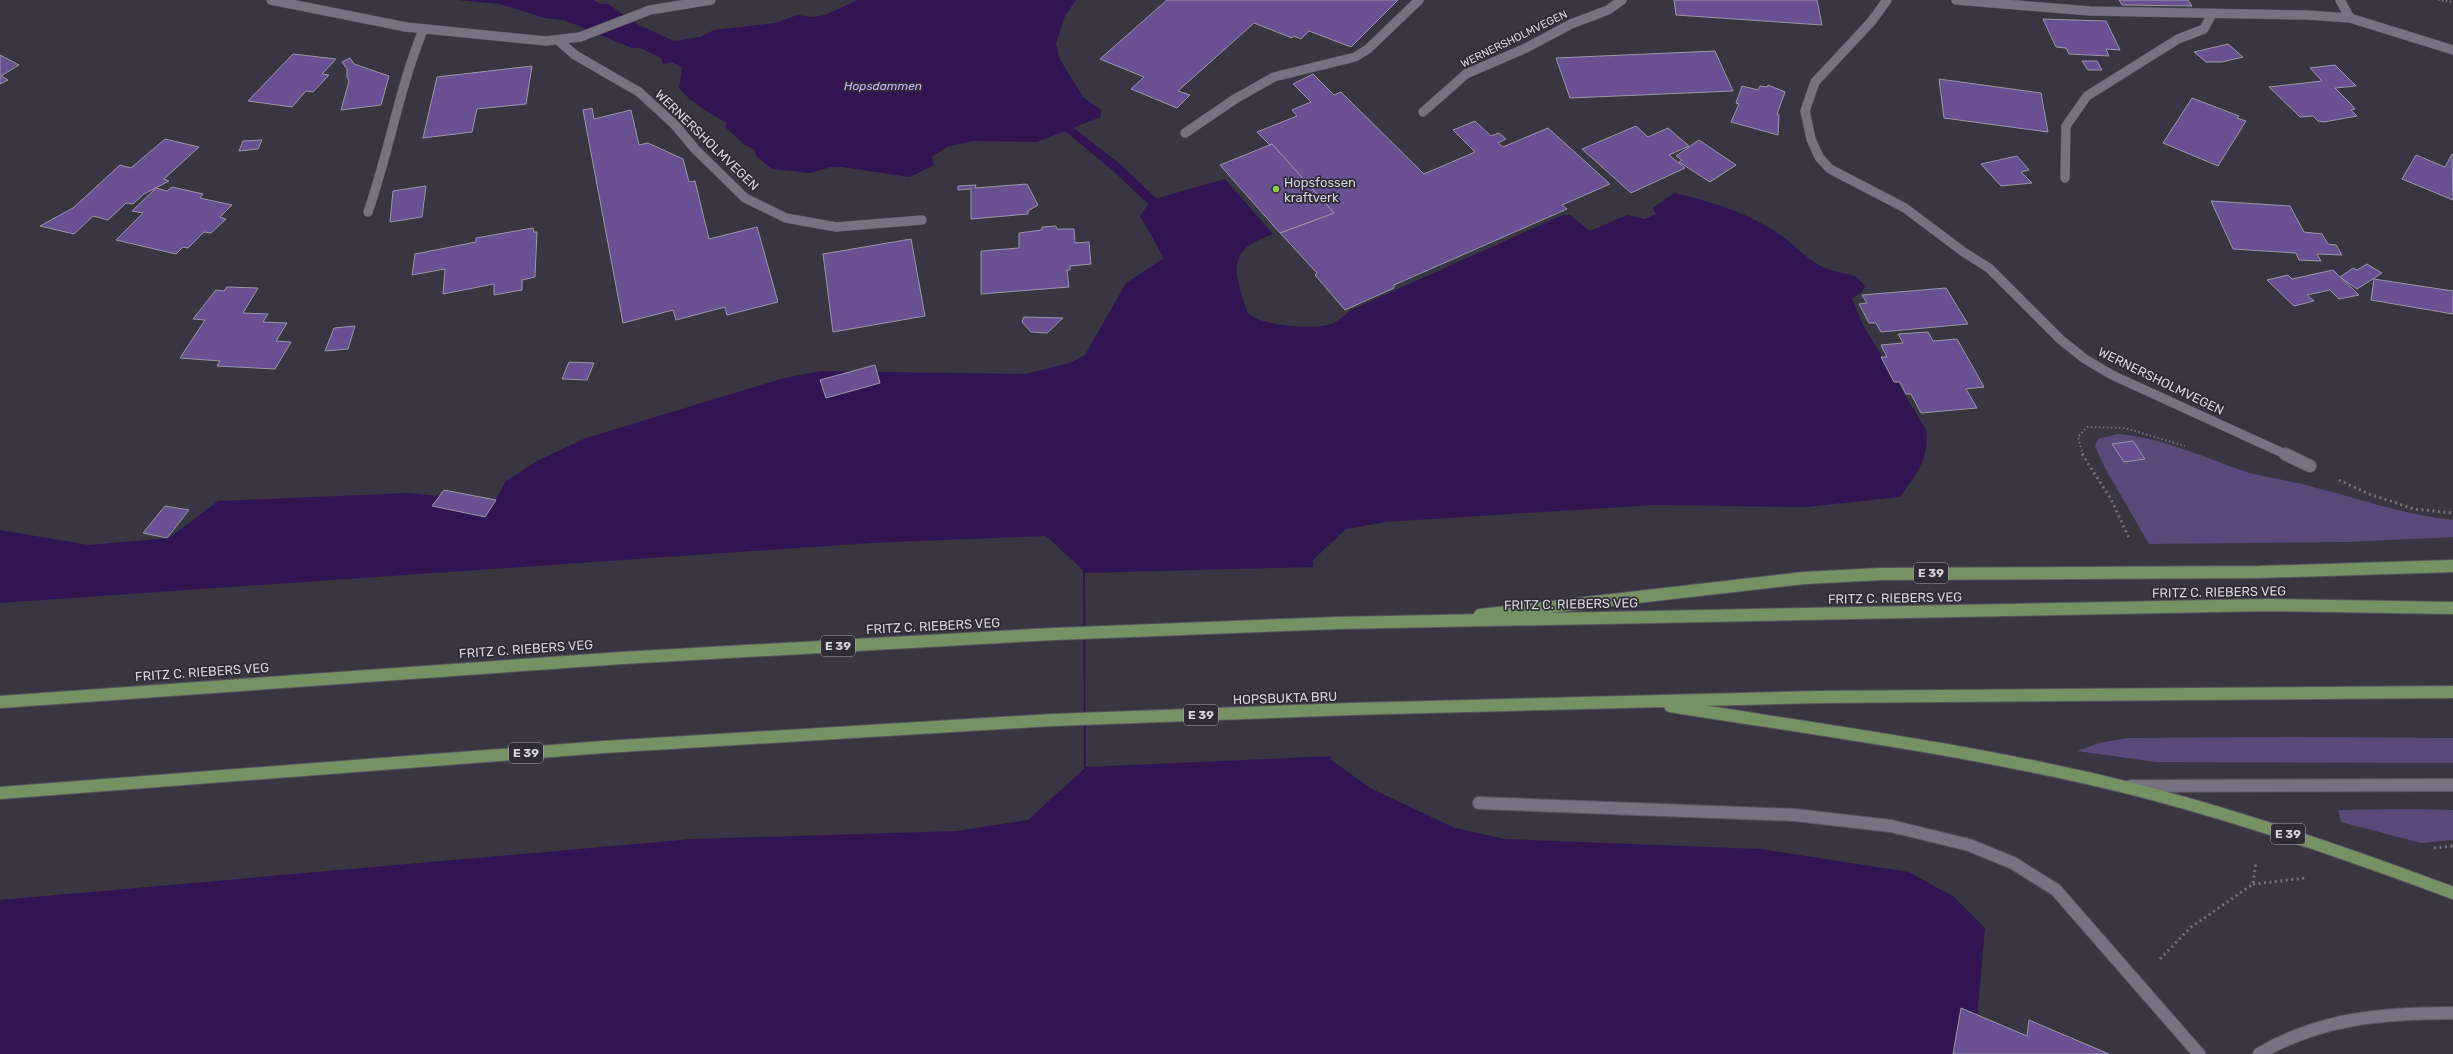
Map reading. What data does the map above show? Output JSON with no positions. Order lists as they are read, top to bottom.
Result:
{
  "streets": {
    "highway": ["E 39", "FRITZ C. RIEBERS VEG", "HOPSBUKTA BRU"],
    "street": ["WERNERSHOLMVEGEN"]
  },
  "crossings": [
    ["E 39", "FRITZ C. RIEBERS VEG"],
    ["E 39", "HOPSBUKTA BRU"]
  ],
  "water": ["Hopsdammen"],
  "places": ["Hopsfossen kraftverk"]
}
